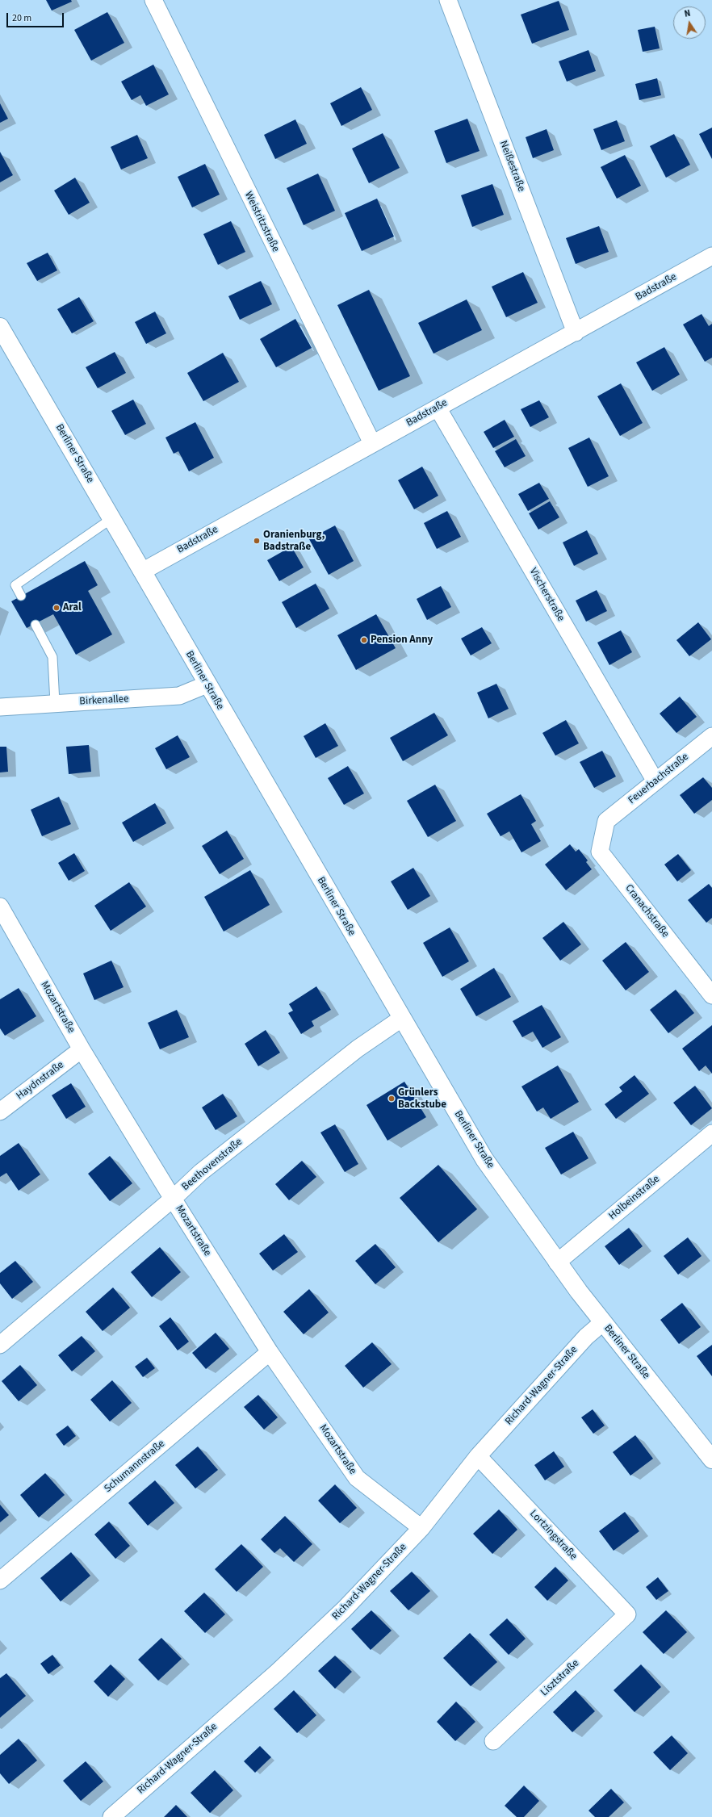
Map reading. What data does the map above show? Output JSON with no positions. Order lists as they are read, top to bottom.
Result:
{
  "streets": {
    "main road": ["Berliner Straße"],
    "street": [
      "Neißestraße",
      "Weistritzstraße",
      "Badstraße",
      "Vischerstraße",
      "Birkenallee",
      "Feuerbachstraße",
      "Cranachstraße",
      "Mozartstraße",
      "Haydnstraße",
      "Beethovenstraße",
      "Holbeinstraße",
      "Richard-Wagner-Straße",
      "Schumannstraße",
      "Lortzingstraße",
      "Lisztstraße"
    ]
  },
  "crossings": [
    ["Neißestraße", "Badstraße"],
    ["Weistritzstraße", "Badstraße"],
    ["Badstraße", "Berliner Straße"],
    ["Badstraße", "Vischerstraße"],
    ["Berliner Straße", "Birkenallee"],
    ["Berliner Straße", "Beethovenstraße"],
    ["Berliner Straße", "Holbeinstraße"],
    ["Berliner Straße", "Richard-Wagner-Straße"],
    ["Vischerstraße", "Feuerbachstraße"],
    ["Feuerbachstraße", "Cranachstraße"],
    ["Mozartstraße", "Haydnstraße"],
    ["Mozartstraße", "Beethovenstraße"],
    ["Mozartstraße", "Richard-Wagner-Straße"],
    ["Mozartstraße", "Schumannstraße"],
    ["Richard-Wagner-Straße", "Lortzingstraße"],
    ["Lortzingstraße", "Lisztstraße"]
  ],
  "places": [
    "Oranienburg, Badstraße",
    "Aral",
    "Pension Anny",
    "Grünlers Backstube"
  ],
  "scale_bar": "20 m",
  "north": "top"
}
